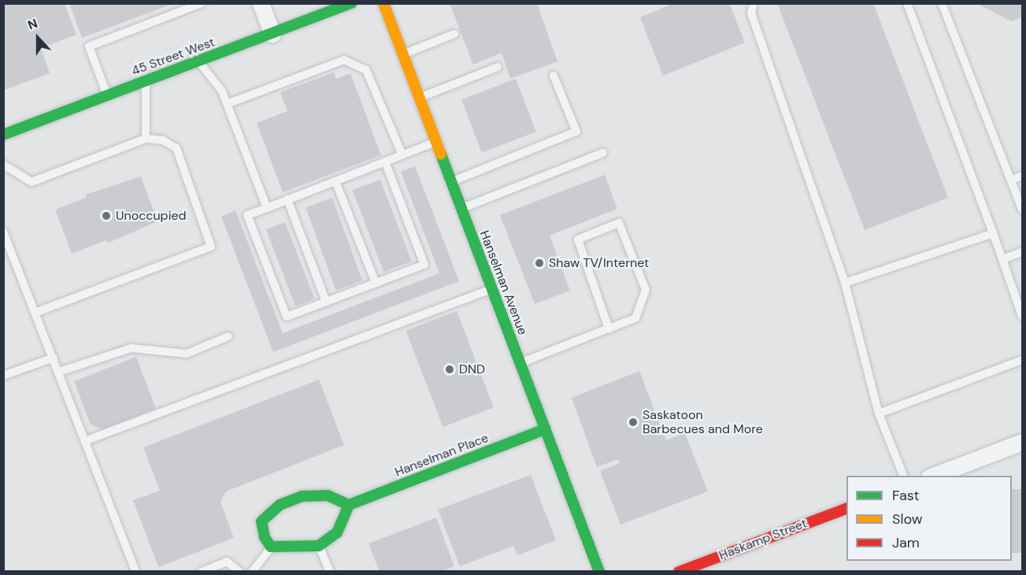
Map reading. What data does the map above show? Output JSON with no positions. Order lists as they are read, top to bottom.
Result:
{
  "streets": {
    "street": [
      "45 Street West",
      "Hanselman Avenue",
      "Hanselman Place",
      "Haskamp Street"
    ]
  },
  "crossings": [
    ["Hanselman Avenue", "Hanselman Place"]
  ],
  "places": [
    "Unoccupied",
    "Shaw TV/Internet",
    "DND",
    "Saskatoon Barbecues and More"
  ],
  "legend": ["Fast", "Slow", "Jam"],
  "north": "top"
}
